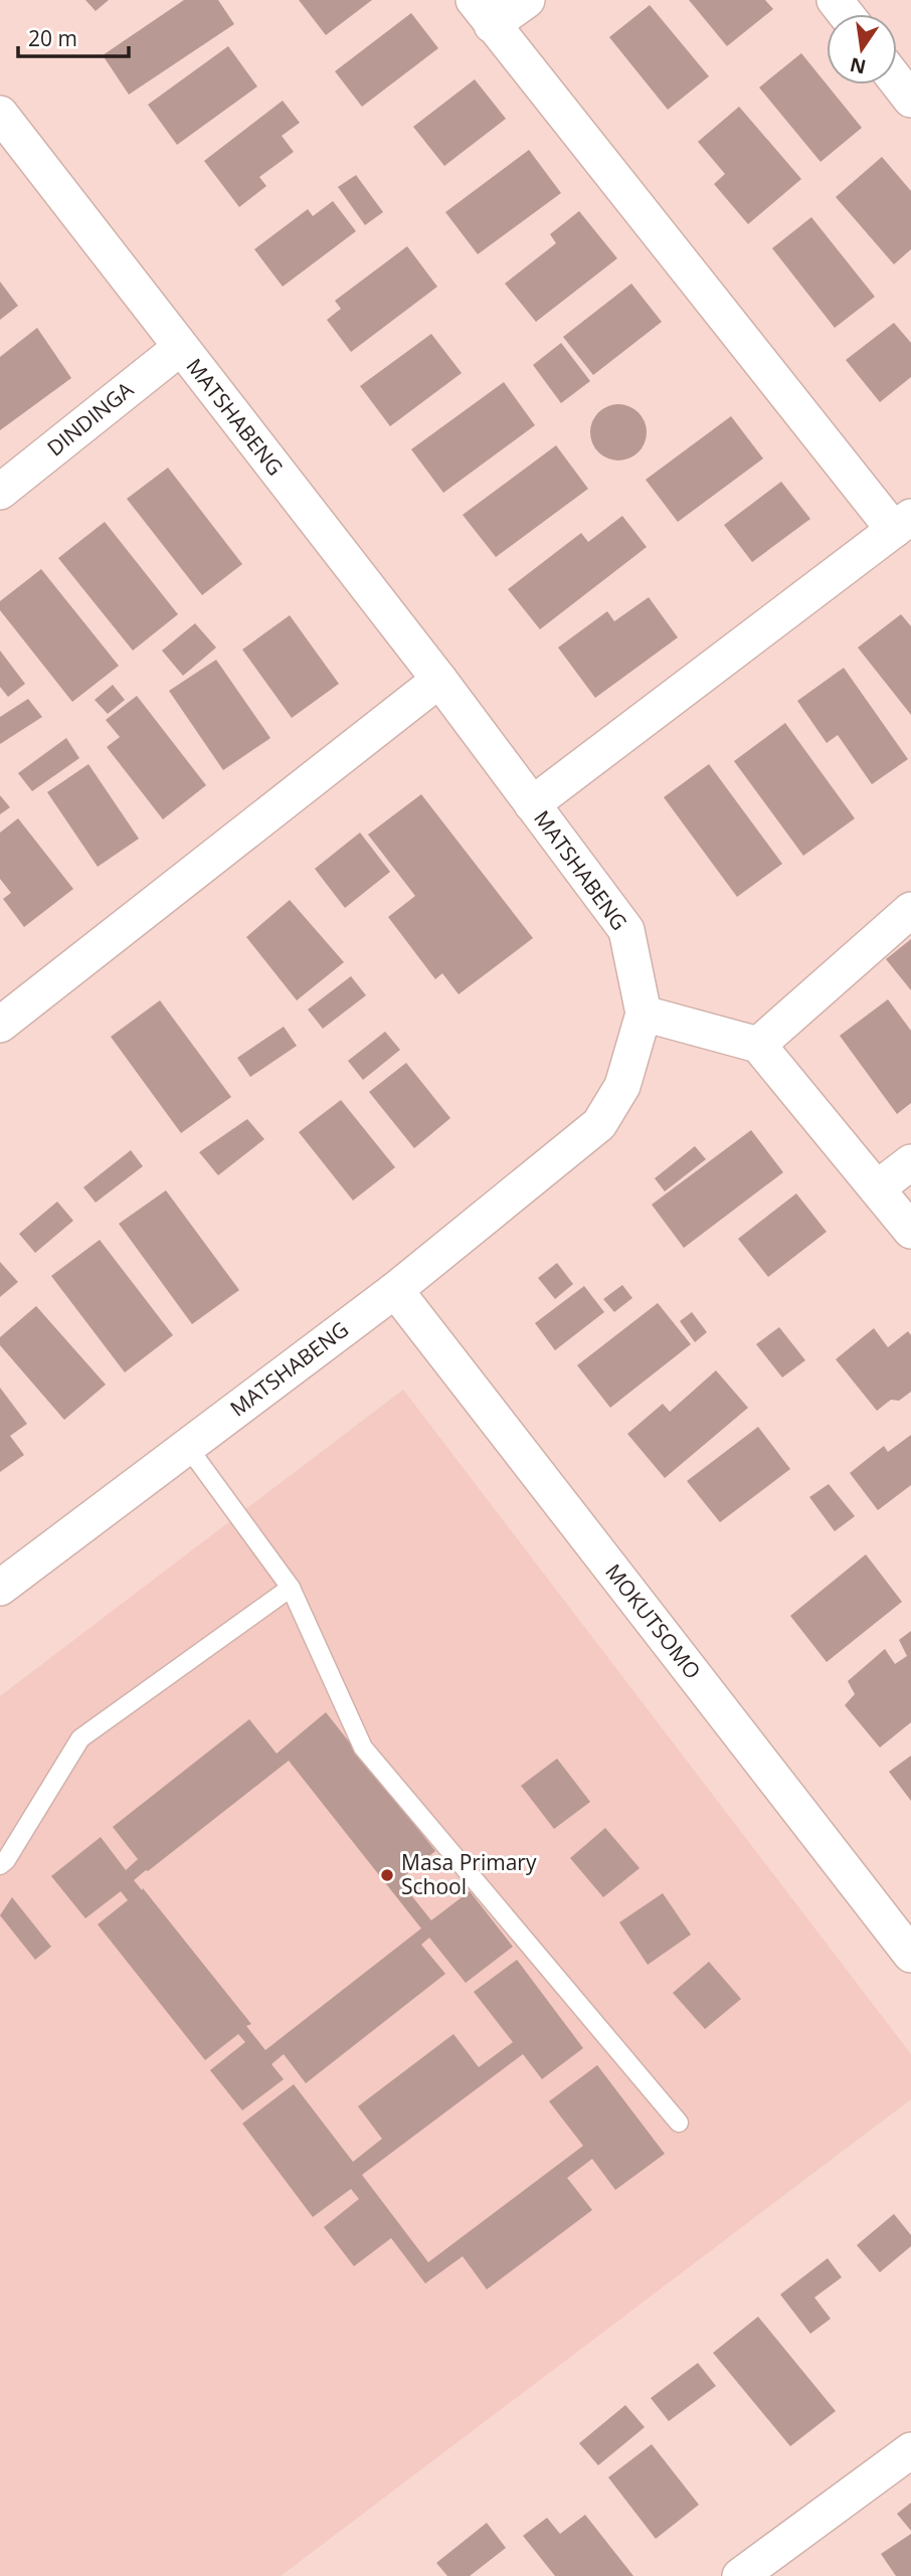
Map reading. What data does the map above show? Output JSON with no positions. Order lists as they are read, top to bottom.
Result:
{
  "streets": {
    "street": ["MATSHABENG", "DINDINGA", "MOKUTSOMO"]
  },
  "crossings": [
    ["MATSHABENG", "DINDINGA"],
    ["MATSHABENG", "MOKUTSOMO"]
  ],
  "places": ["Masa Primary School"],
  "scale_bar": "20 m",
  "north": "bottom"
}
